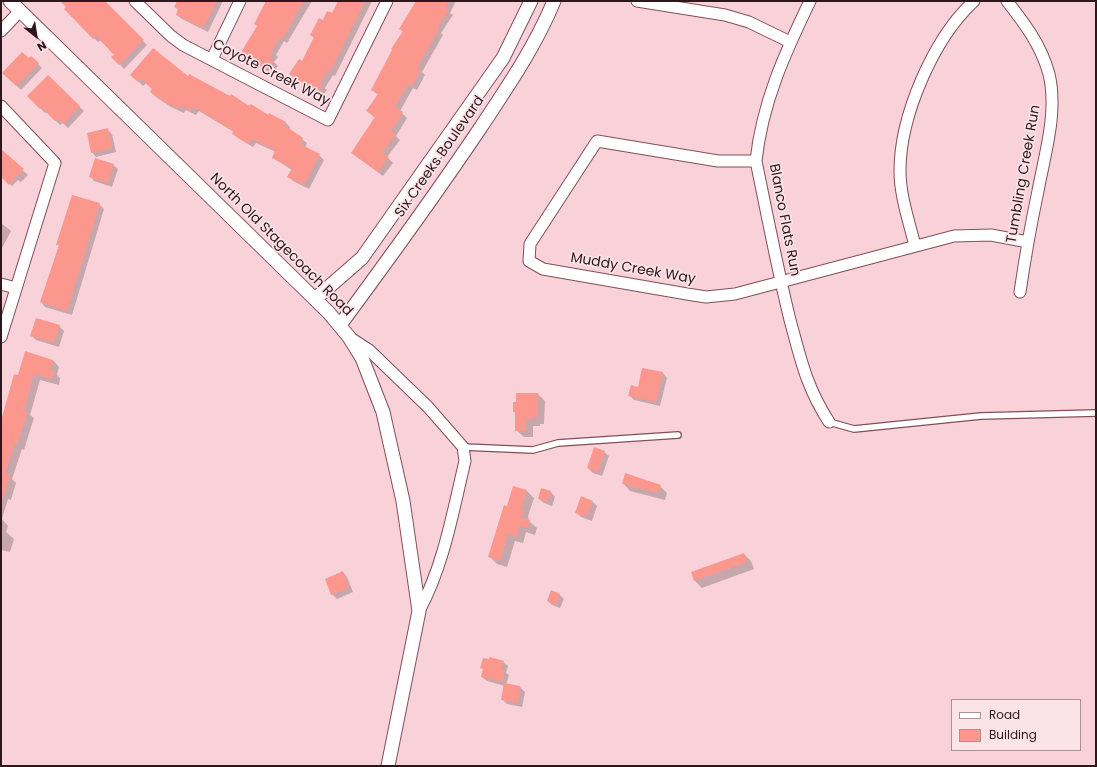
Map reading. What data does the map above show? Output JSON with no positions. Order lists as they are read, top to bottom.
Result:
{
  "streets": {
    "street": [
      "Coyote Creek Way",
      "Six Creeks Boulevard",
      "Tumbling Creek Run",
      "Blanco Flats Run",
      "North Old Stagecoach Road",
      "Muddy Creek Way"
    ]
  },
  "crossings": [
    ["Six Creeks Boulevard", "North Old Stagecoach Road"],
    ["Tumbling Creek Run", "Muddy Creek Way"],
    ["Blanco Flats Run", "Muddy Creek Way"]
  ],
  "legend": ["Road", "Building"],
  "north": "bottom right"
}
